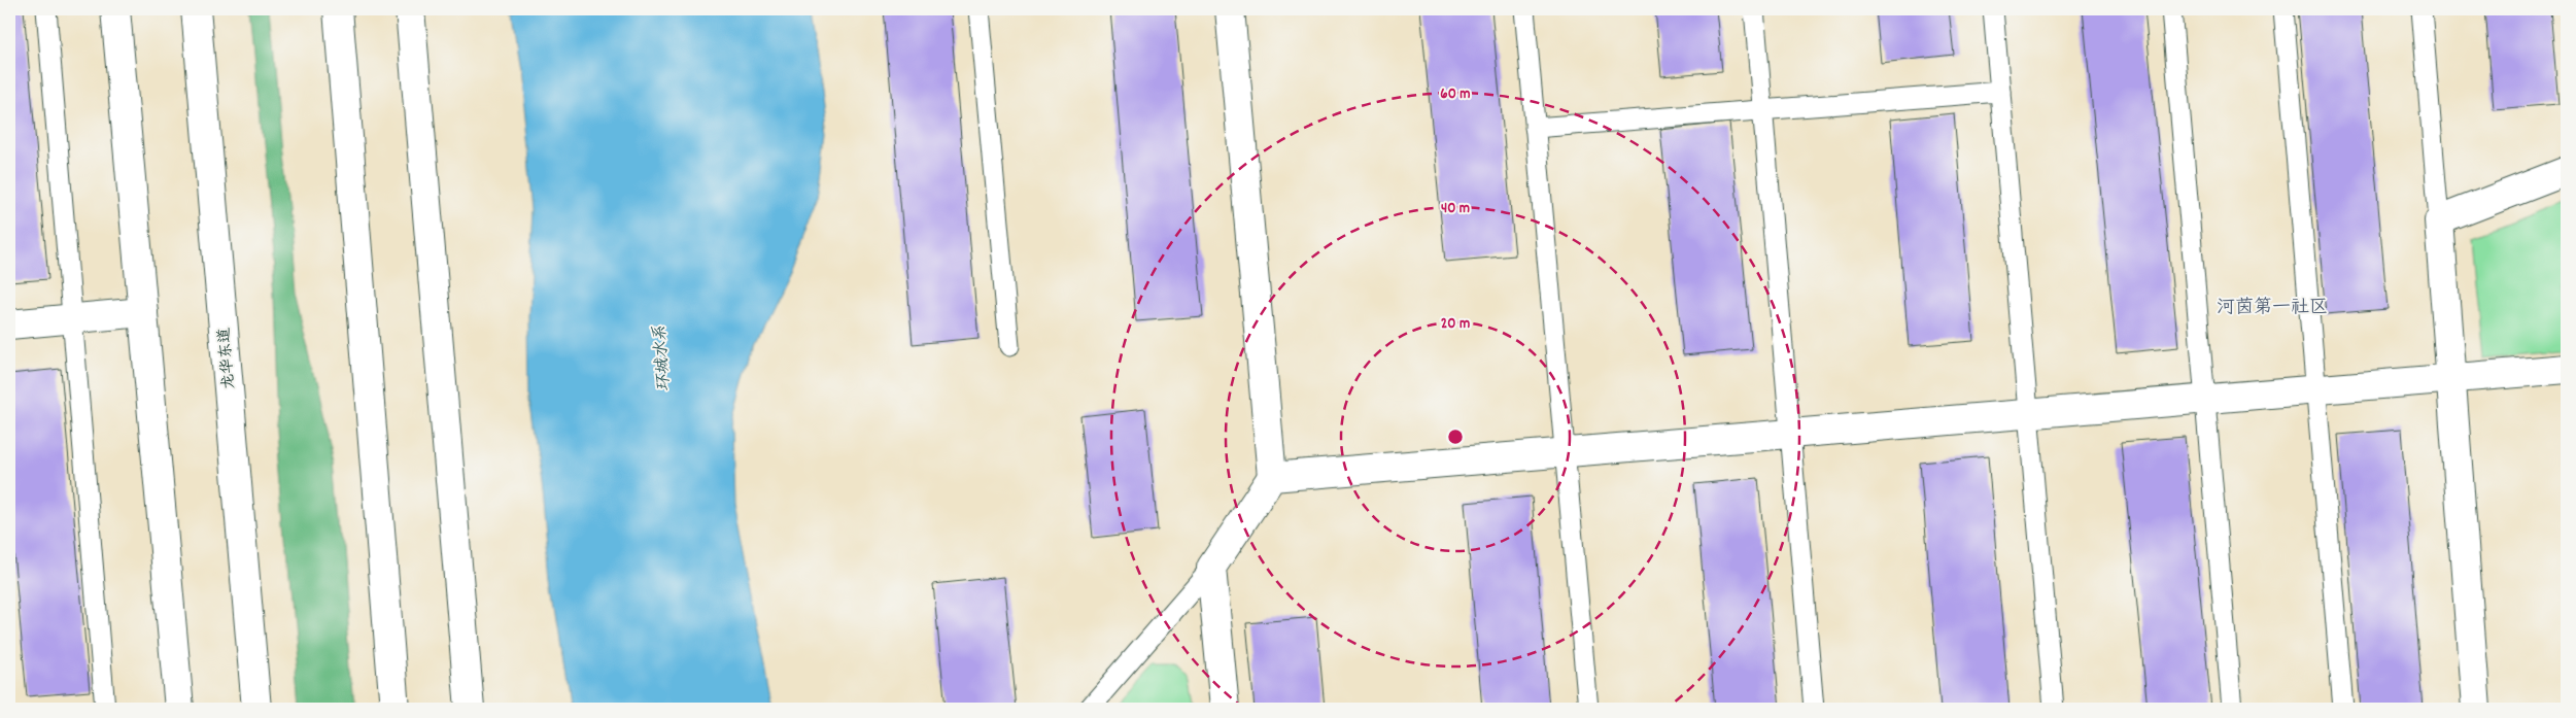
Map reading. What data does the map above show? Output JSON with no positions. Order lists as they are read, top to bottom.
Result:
{
  "streets": {
    "street": ["龙华东道"]
  },
  "districts": ["河茵第一社区"],
  "water": ["环城水系"],
  "rings": ["60 m", "40 m", "20 m"]
}
